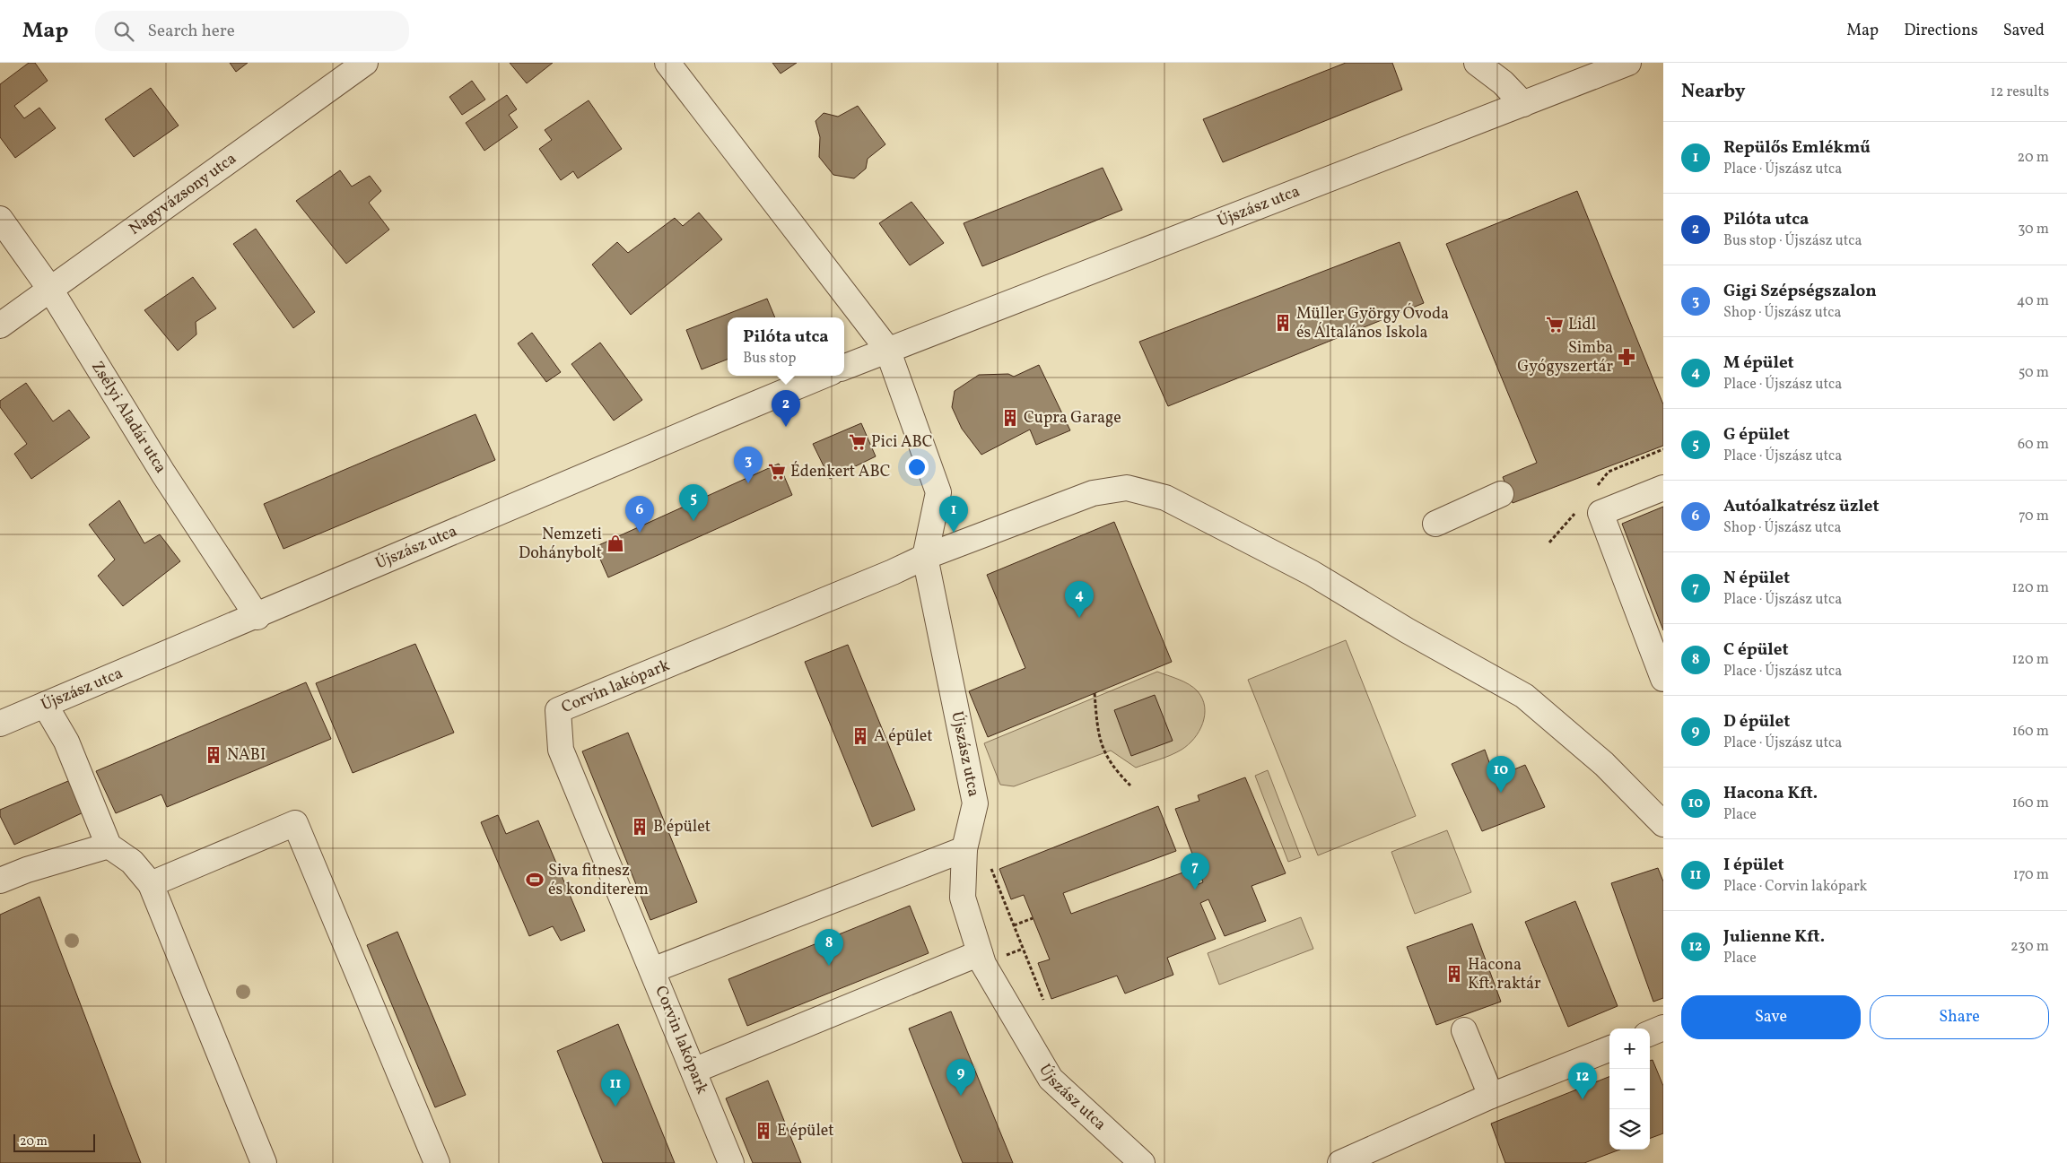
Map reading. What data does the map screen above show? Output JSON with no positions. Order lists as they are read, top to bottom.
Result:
{
  "streets": {
    "street": [
      "Nagyvázsony utca",
      "Újszász utca",
      "Zsélyi Aladár utca",
      "Corvin lakópark"
    ]
  },
  "crossings": [
    ["Nagyvázsony utca", "Zsélyi Aladár utca"],
    ["Újszász utca", "Zsélyi Aladár utca"],
    ["Újszász utca", "Corvin lakópark"]
  ],
  "places": {
    "building": [
      "Müller György Óvoda és Általános Iskola",
      "Cupra Garage",
      "A épület",
      "NABI",
      "B épület",
      "Hacona Kft. raktár",
      "E épület"
    ],
    "supermarket": ["Lidl", "Pici ABC", "Édenkert ABC"],
    "pharmacy": ["Simba Gyógyszertár"],
    "shop": ["Nemzeti Dohánybolt"],
    "sports": ["Siva fitnesz és konditerem"]
  },
  "scale_bar": "20 m",
  "page": {
    "header": "Map",
    "search": "Search here",
    "nav": ["Map", "Directions", "Saved"],
    "heading": ["Nearby", "12 results"],
    "list": [
      {
        "mark": "1",
        "name": "Repülős Emlékmű",
        "note": "Place · Újszász utca",
        "value": "20 m"
      },
      {
        "mark": "2",
        "name": "Pilóta utca",
        "note": "Bus stop · Újszász utca",
        "value": "30 m"
      },
      {
        "mark": "3",
        "name": "Gigi Szépségszalon",
        "note": "Shop · Újszász utca",
        "value": "40 m"
      },
      {
        "mark": "4",
        "name": "M épület",
        "note": "Place · Újszász utca",
        "value": "50 m"
      },
      {
        "mark": "5",
        "name": "G épület",
        "note": "Place · Újszász utca",
        "value": "60 m"
      },
      {
        "mark": "6",
        "name": "Autóalkatrész üzlet",
        "note": "Shop · Újszász utca",
        "value": "70 m"
      },
      {
        "mark": "7",
        "name": "N épület",
        "note": "Place · Újszász utca",
        "value": "120 m"
      },
      {
        "mark": "8",
        "name": "C épület",
        "note": "Place · Újszász utca",
        "value": "120 m"
      },
      {
        "mark": "9",
        "name": "D épület",
        "note": "Place · Újszász utca",
        "value": "160 m"
      },
      {
        "mark": "10",
        "name": "Hacona Kft.",
        "note": "Place",
        "value": "160 m"
      },
      {
        "mark": "11",
        "name": "I épület",
        "note": "Place · Corvin lakópark",
        "value": "170 m"
      },
      {
        "mark": "12",
        "name": "Julienne Kft.",
        "note": "Place",
        "value": "230 m"
      }
    ],
    "popup": ["Pilóta utca", "Bus stop"],
    "pins": [
      "2",
      "3",
      "5",
      "1",
      "6",
      "4",
      "10",
      "7",
      "8",
      "9",
      "12",
      "11"
    ],
    "buttons": ["Save", "Share"],
    "map_buttons": ["+", "−"],
    "scale": "20 m"
  }
}
